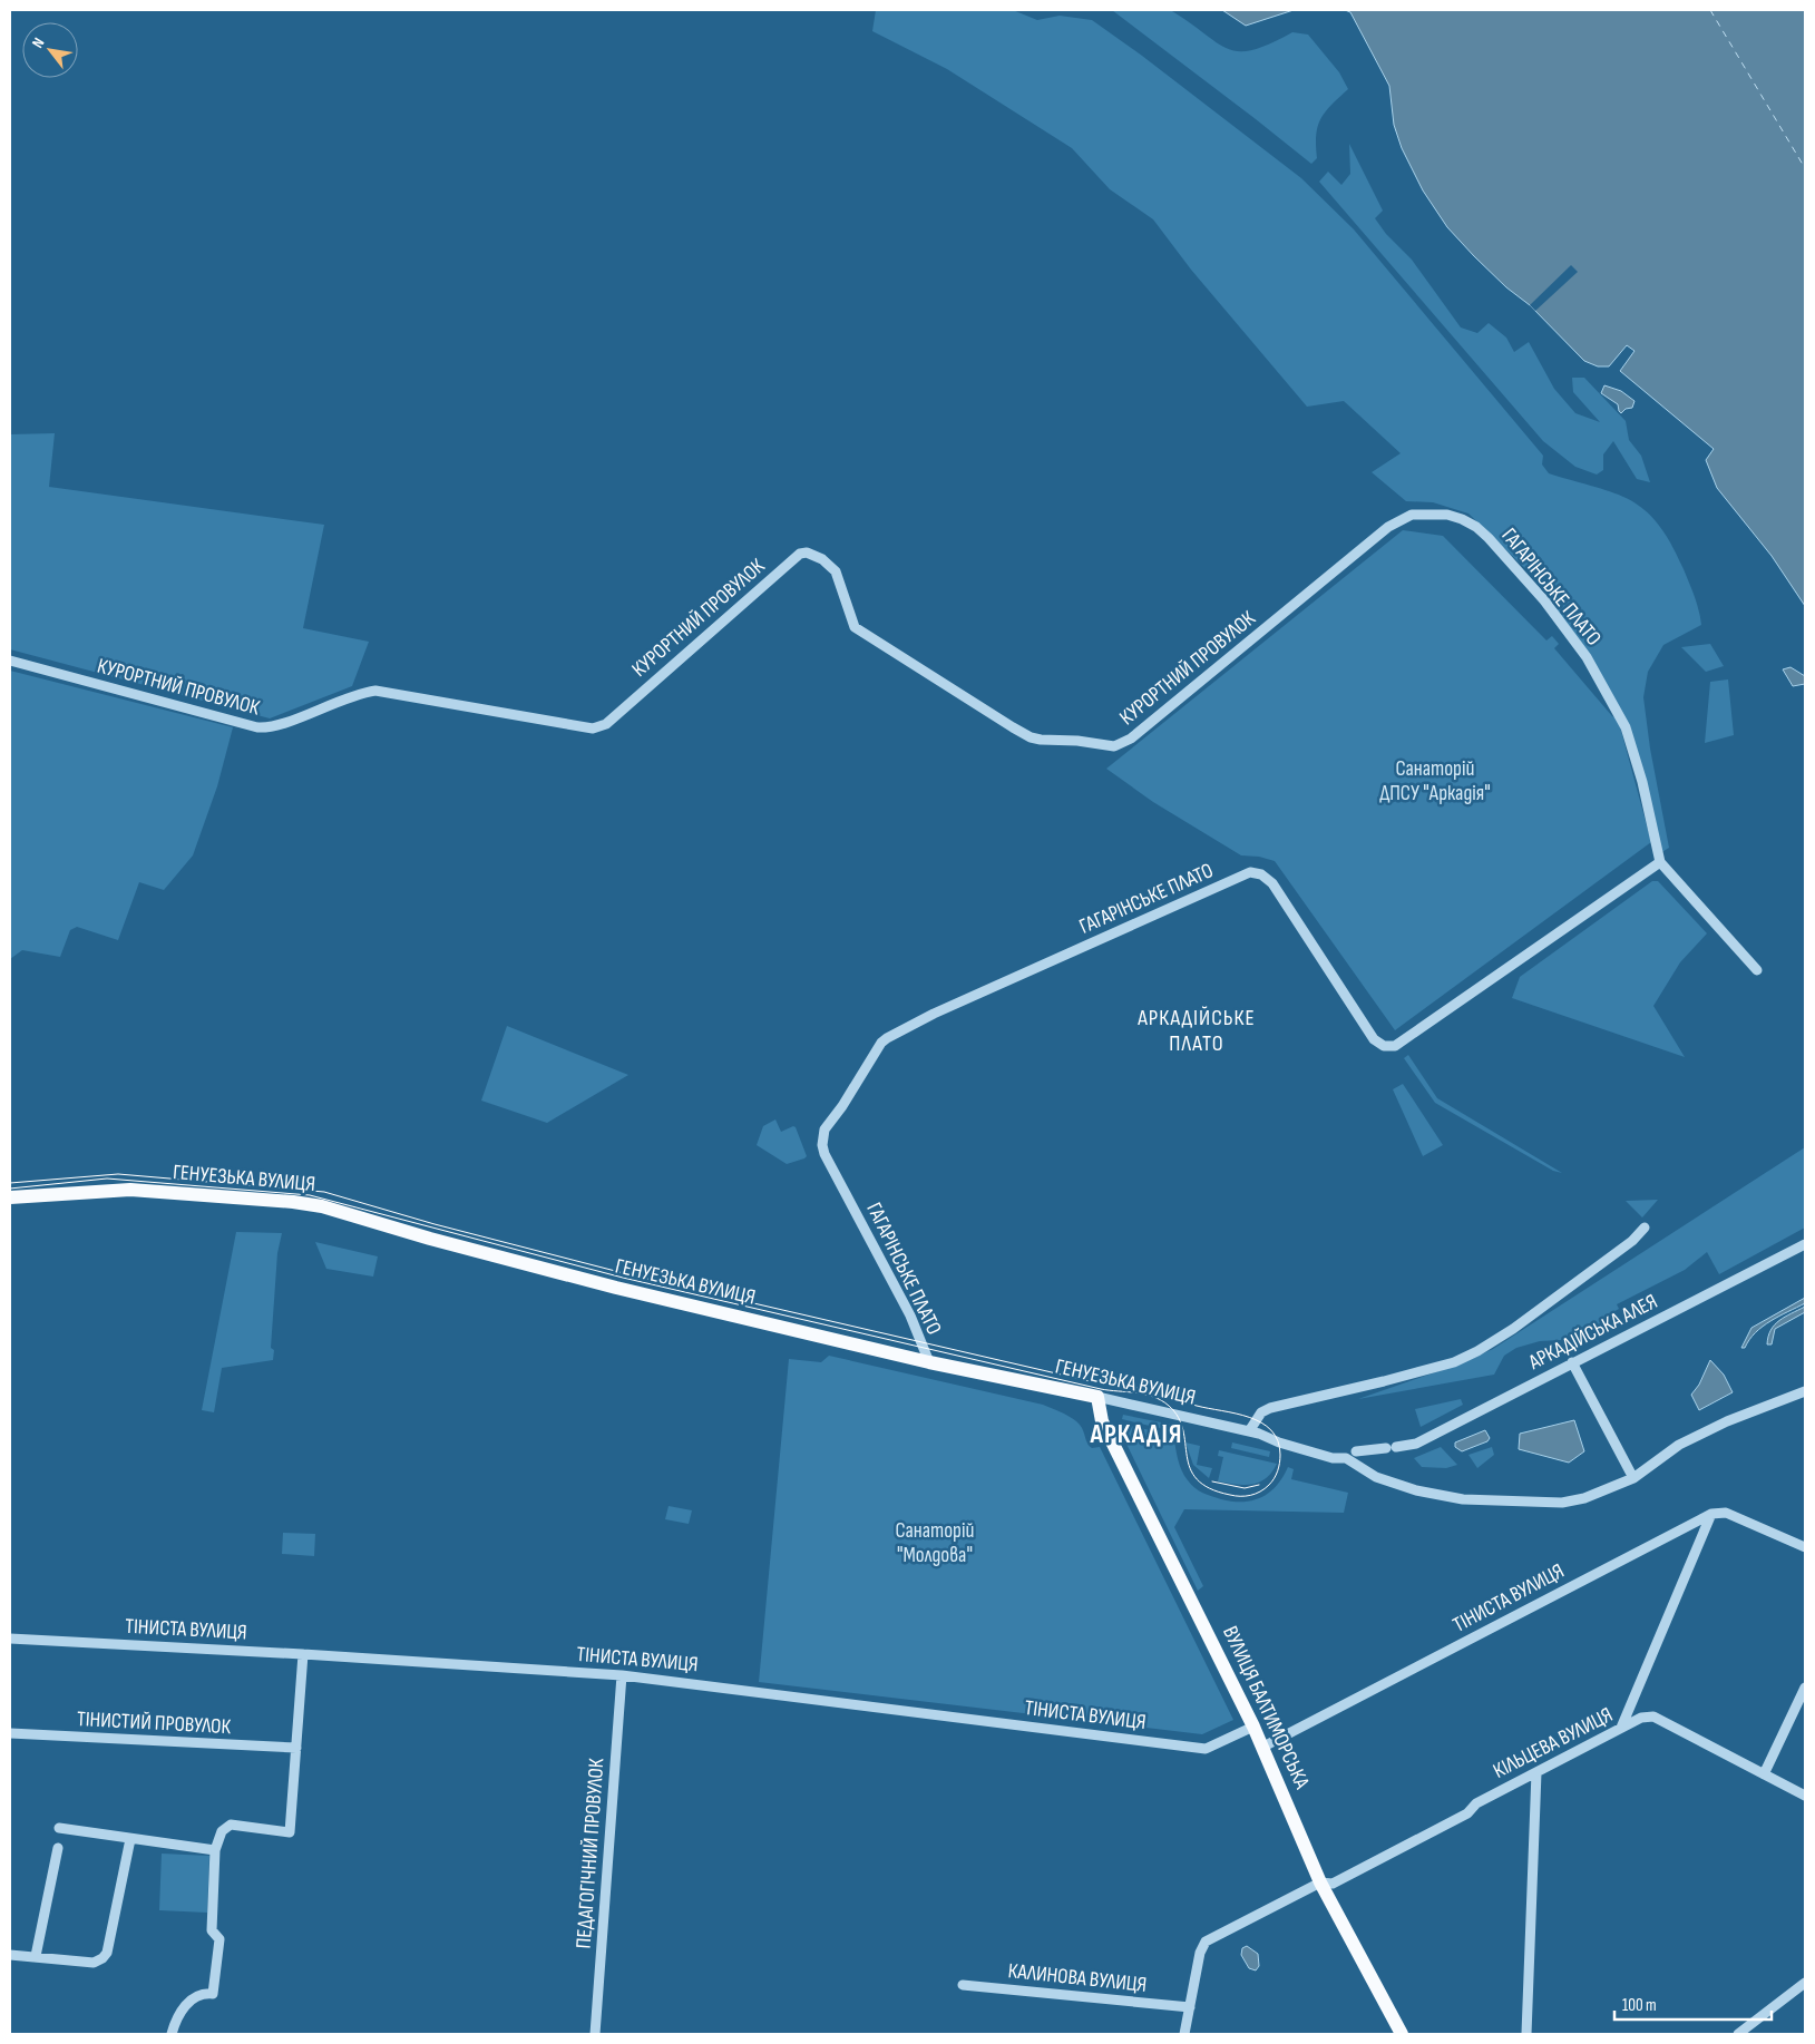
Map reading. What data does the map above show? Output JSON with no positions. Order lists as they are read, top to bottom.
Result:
{
  "streets": {
    "main road": ["ГЕНУЕЗЬКА ВУЛИЦЯ", "ВУЛИЦЯ БАЛТИМОРСЬКА"],
    "street": [
      "ГАГАРІНСЬКЕ ПЛАТО",
      "КУРОРТНИЙ ПРОВУЛОК",
      "АРКАДІЙСЬКА АЛЕЯ",
      "ТІНИСТА ВУЛИЦЯ",
      "ТІНИСТИЙ ПРОВУЛОК",
      "КІЛЬЦЕВА ВУЛИЦЯ",
      "ПЕДАГОГІЧНИЙ ПРОВУЛОК",
      "КАЛИНОВА ВУЛИЦЯ"
    ]
  },
  "crossings": [
    ["ГАГАРІНСЬКЕ ПЛАТО", "КУРОРТНИЙ ПРОВУЛОК"],
    ["ГАГАРІНСЬКЕ ПЛАТО", "ГЕНУЕЗЬКА ВУЛИЦЯ"],
    ["ГЕНУЕЗЬКА ВУЛИЦЯ", "ВУЛИЦЯ БАЛТИМОРСЬКА"],
    ["ТІНИСТА ВУЛИЦЯ", "ВУЛИЦЯ БАЛТИМОРСЬКА"],
    ["ТІНИСТА ВУЛИЦЯ", "ПЕДАГОГІЧНИЙ ПРОВУЛОК"],
    ["ВУЛИЦЯ БАЛТИМОРСЬКА", "КІЛЬЦЕВА ВУЛИЦЯ"],
    ["КІЛЬЦЕВА ВУЛИЦЯ", "КАЛИНОВА ВУЛИЦЯ"]
  ],
  "districts": ["АРКАДІЙСЬКЕ ПЛАТО", "АРКАДІЯ"],
  "parks": ["Санаторій ДПСУ \"Аркадія\"", "Санаторій \"Молдова\""],
  "scale_bar": "100 m",
  "north": "top left"
}
